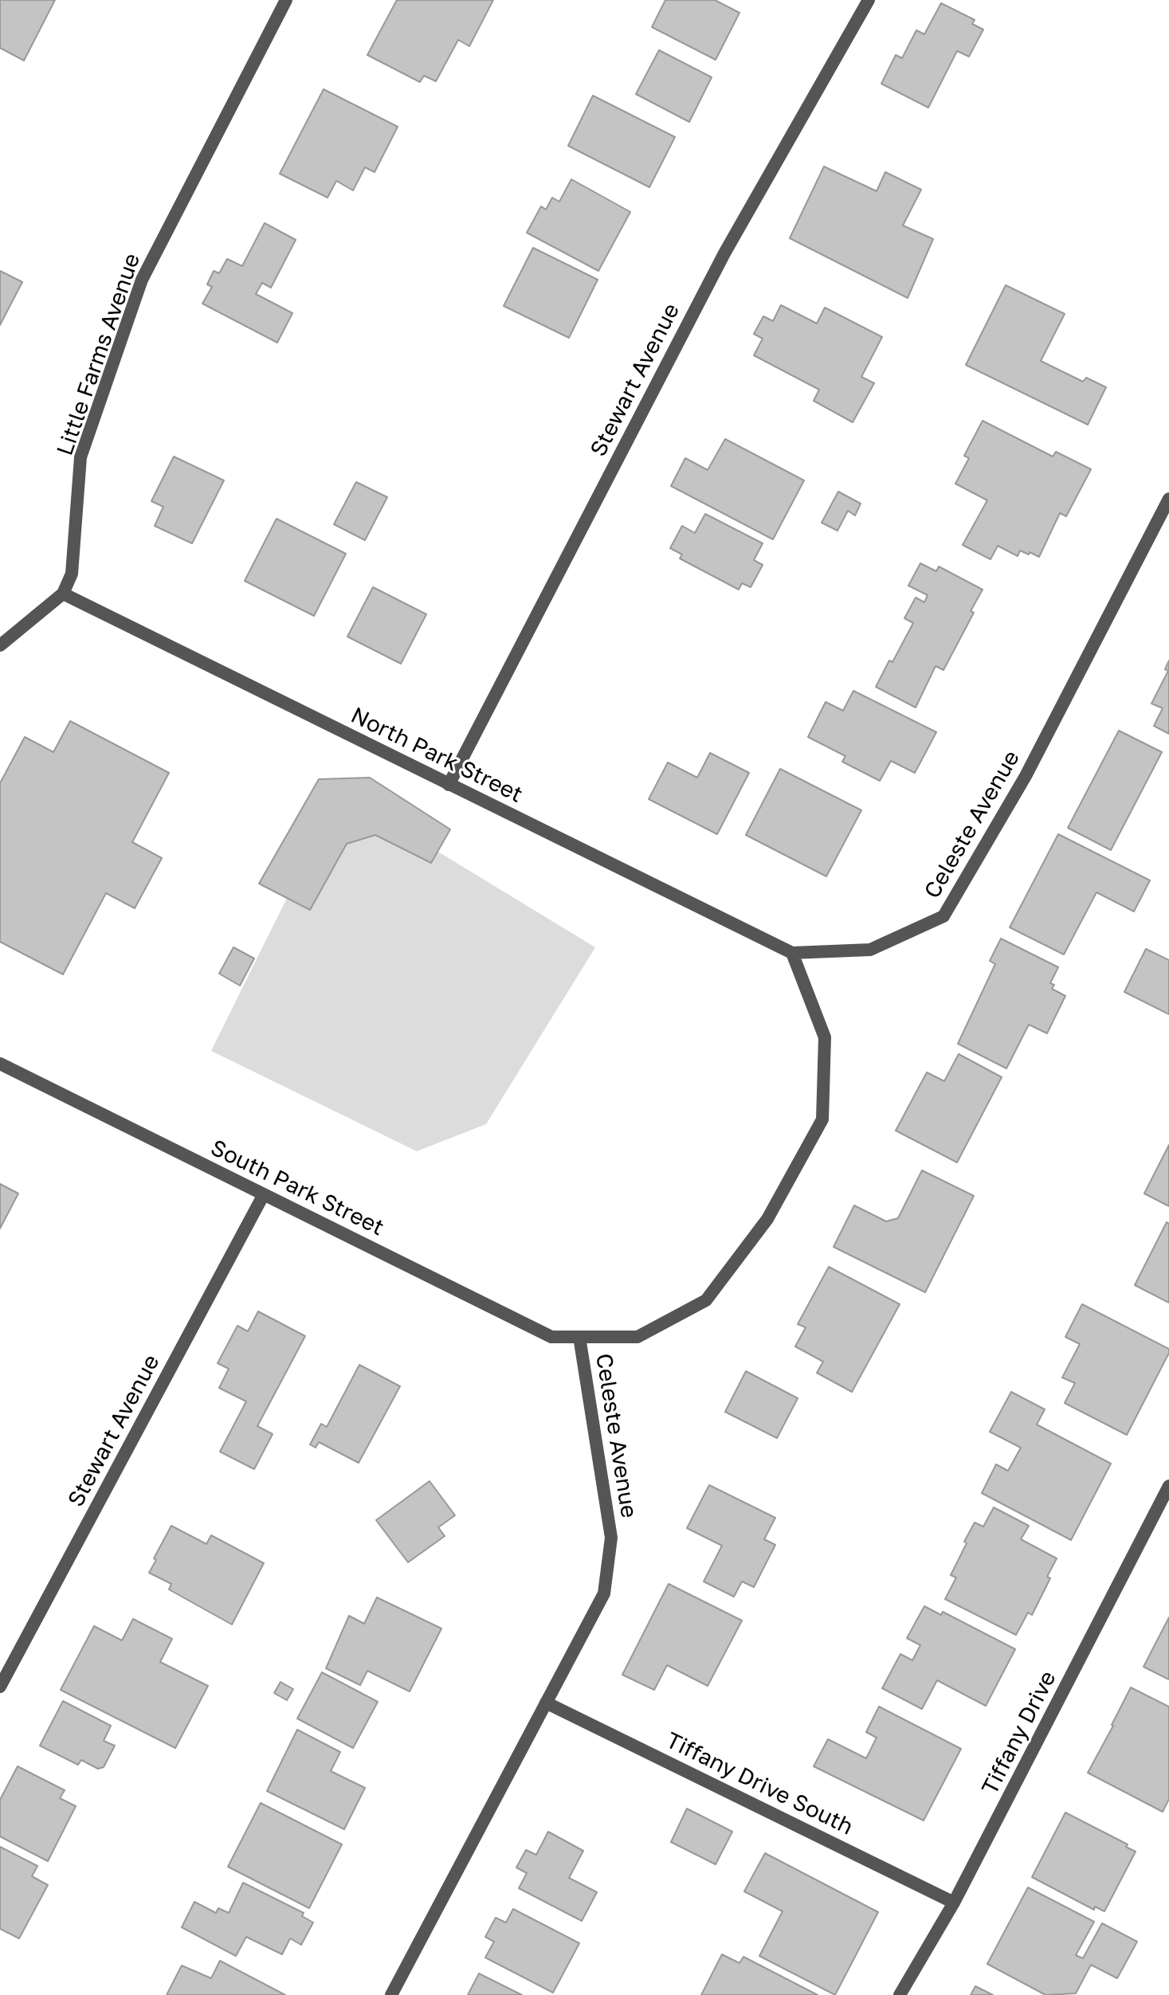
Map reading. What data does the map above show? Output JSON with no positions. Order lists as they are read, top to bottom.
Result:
{
  "streets": {
    "street": [
      "Little Farms Avenue",
      "Stewart Avenue",
      "North Park Street",
      "Celeste Avenue",
      "South Park Street",
      "Tiffany Drive",
      "Tiffany Drive South"
    ]
  },
  "crossings": [
    ["Little Farms Avenue", "North Park Street"],
    ["Stewart Avenue", "North Park Street"],
    ["Stewart Avenue", "South Park Street"],
    ["North Park Street", "Celeste Avenue"],
    ["Celeste Avenue", "South Park Street"],
    ["Celeste Avenue", "Tiffany Drive South"],
    ["Tiffany Drive", "Tiffany Drive South"]
  ]
}
